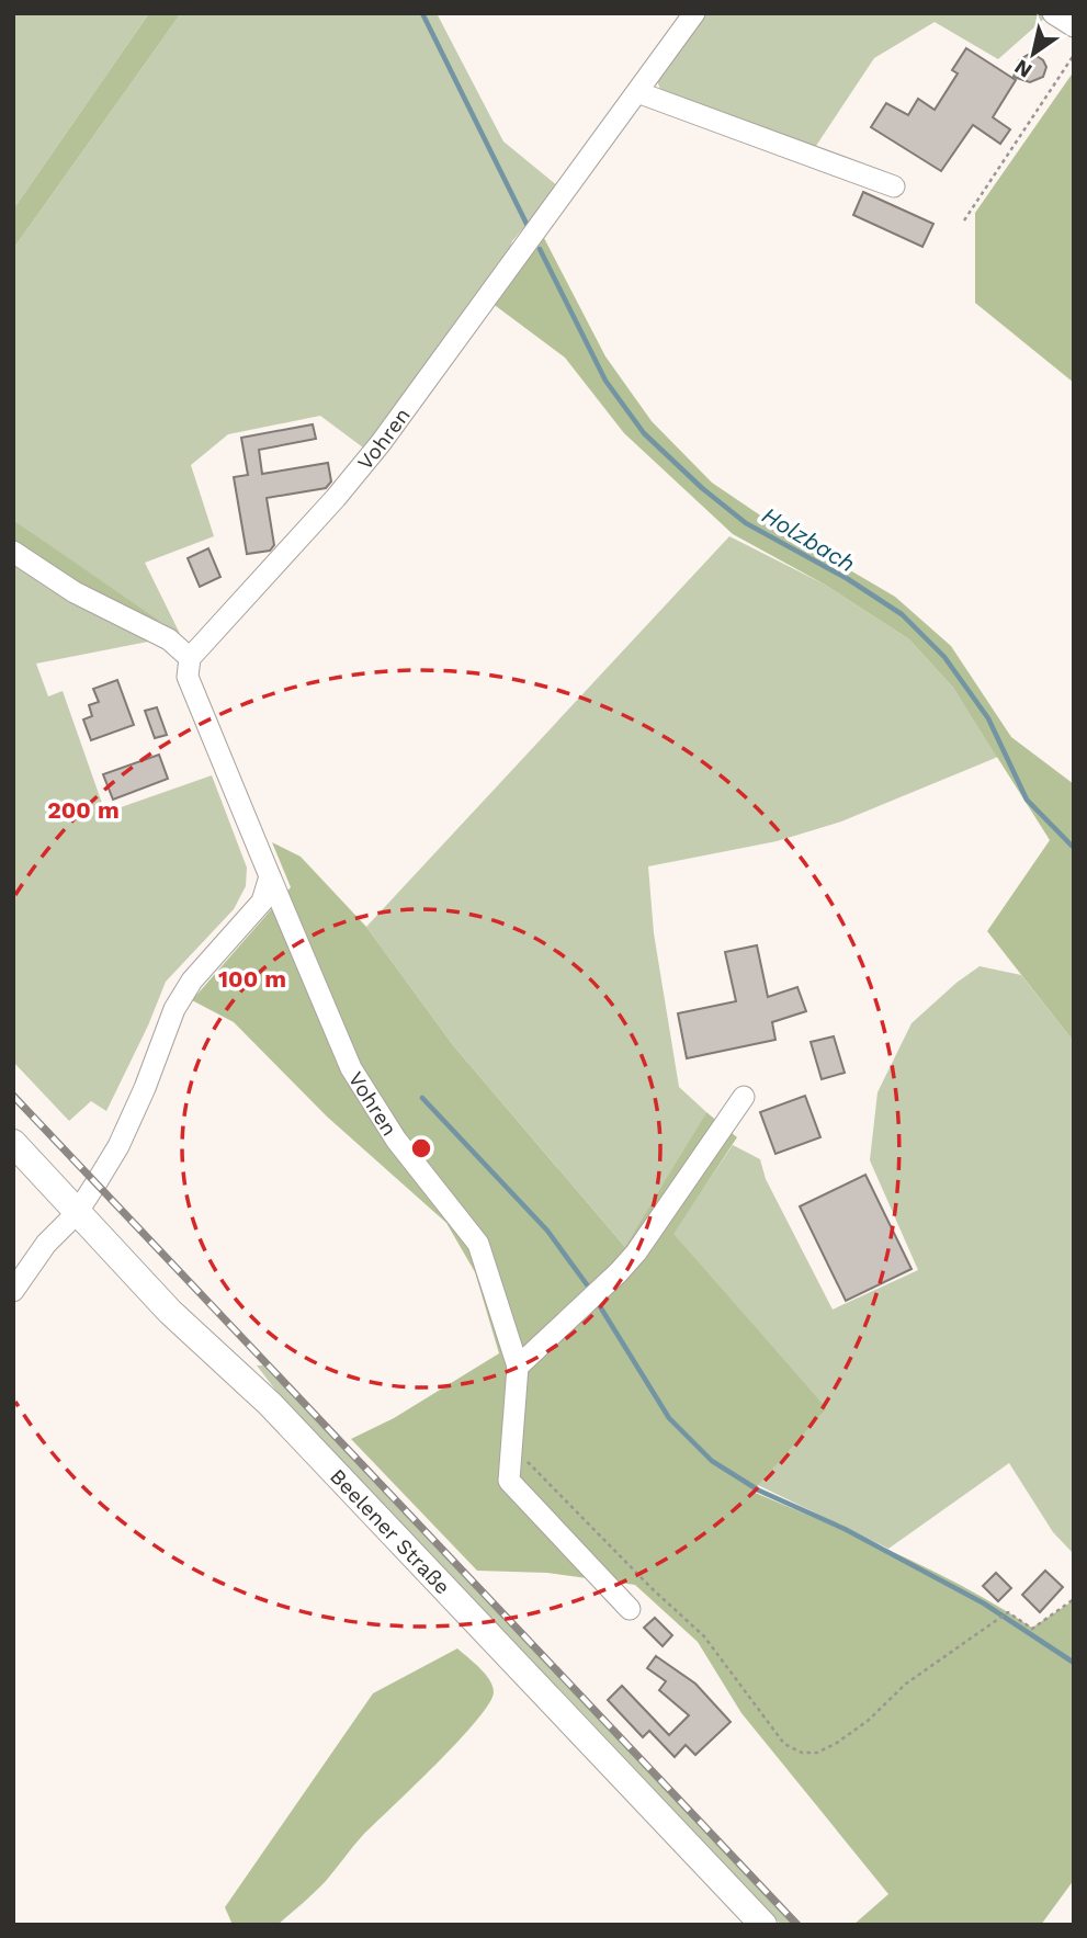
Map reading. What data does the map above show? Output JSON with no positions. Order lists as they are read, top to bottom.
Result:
{
  "streets": {
    "main road": ["Beelener Straße"],
    "street": ["Vohren"]
  },
  "water": ["Holzbach"],
  "north": "bottom left",
  "rings": ["200 m", "100 m"]
}
